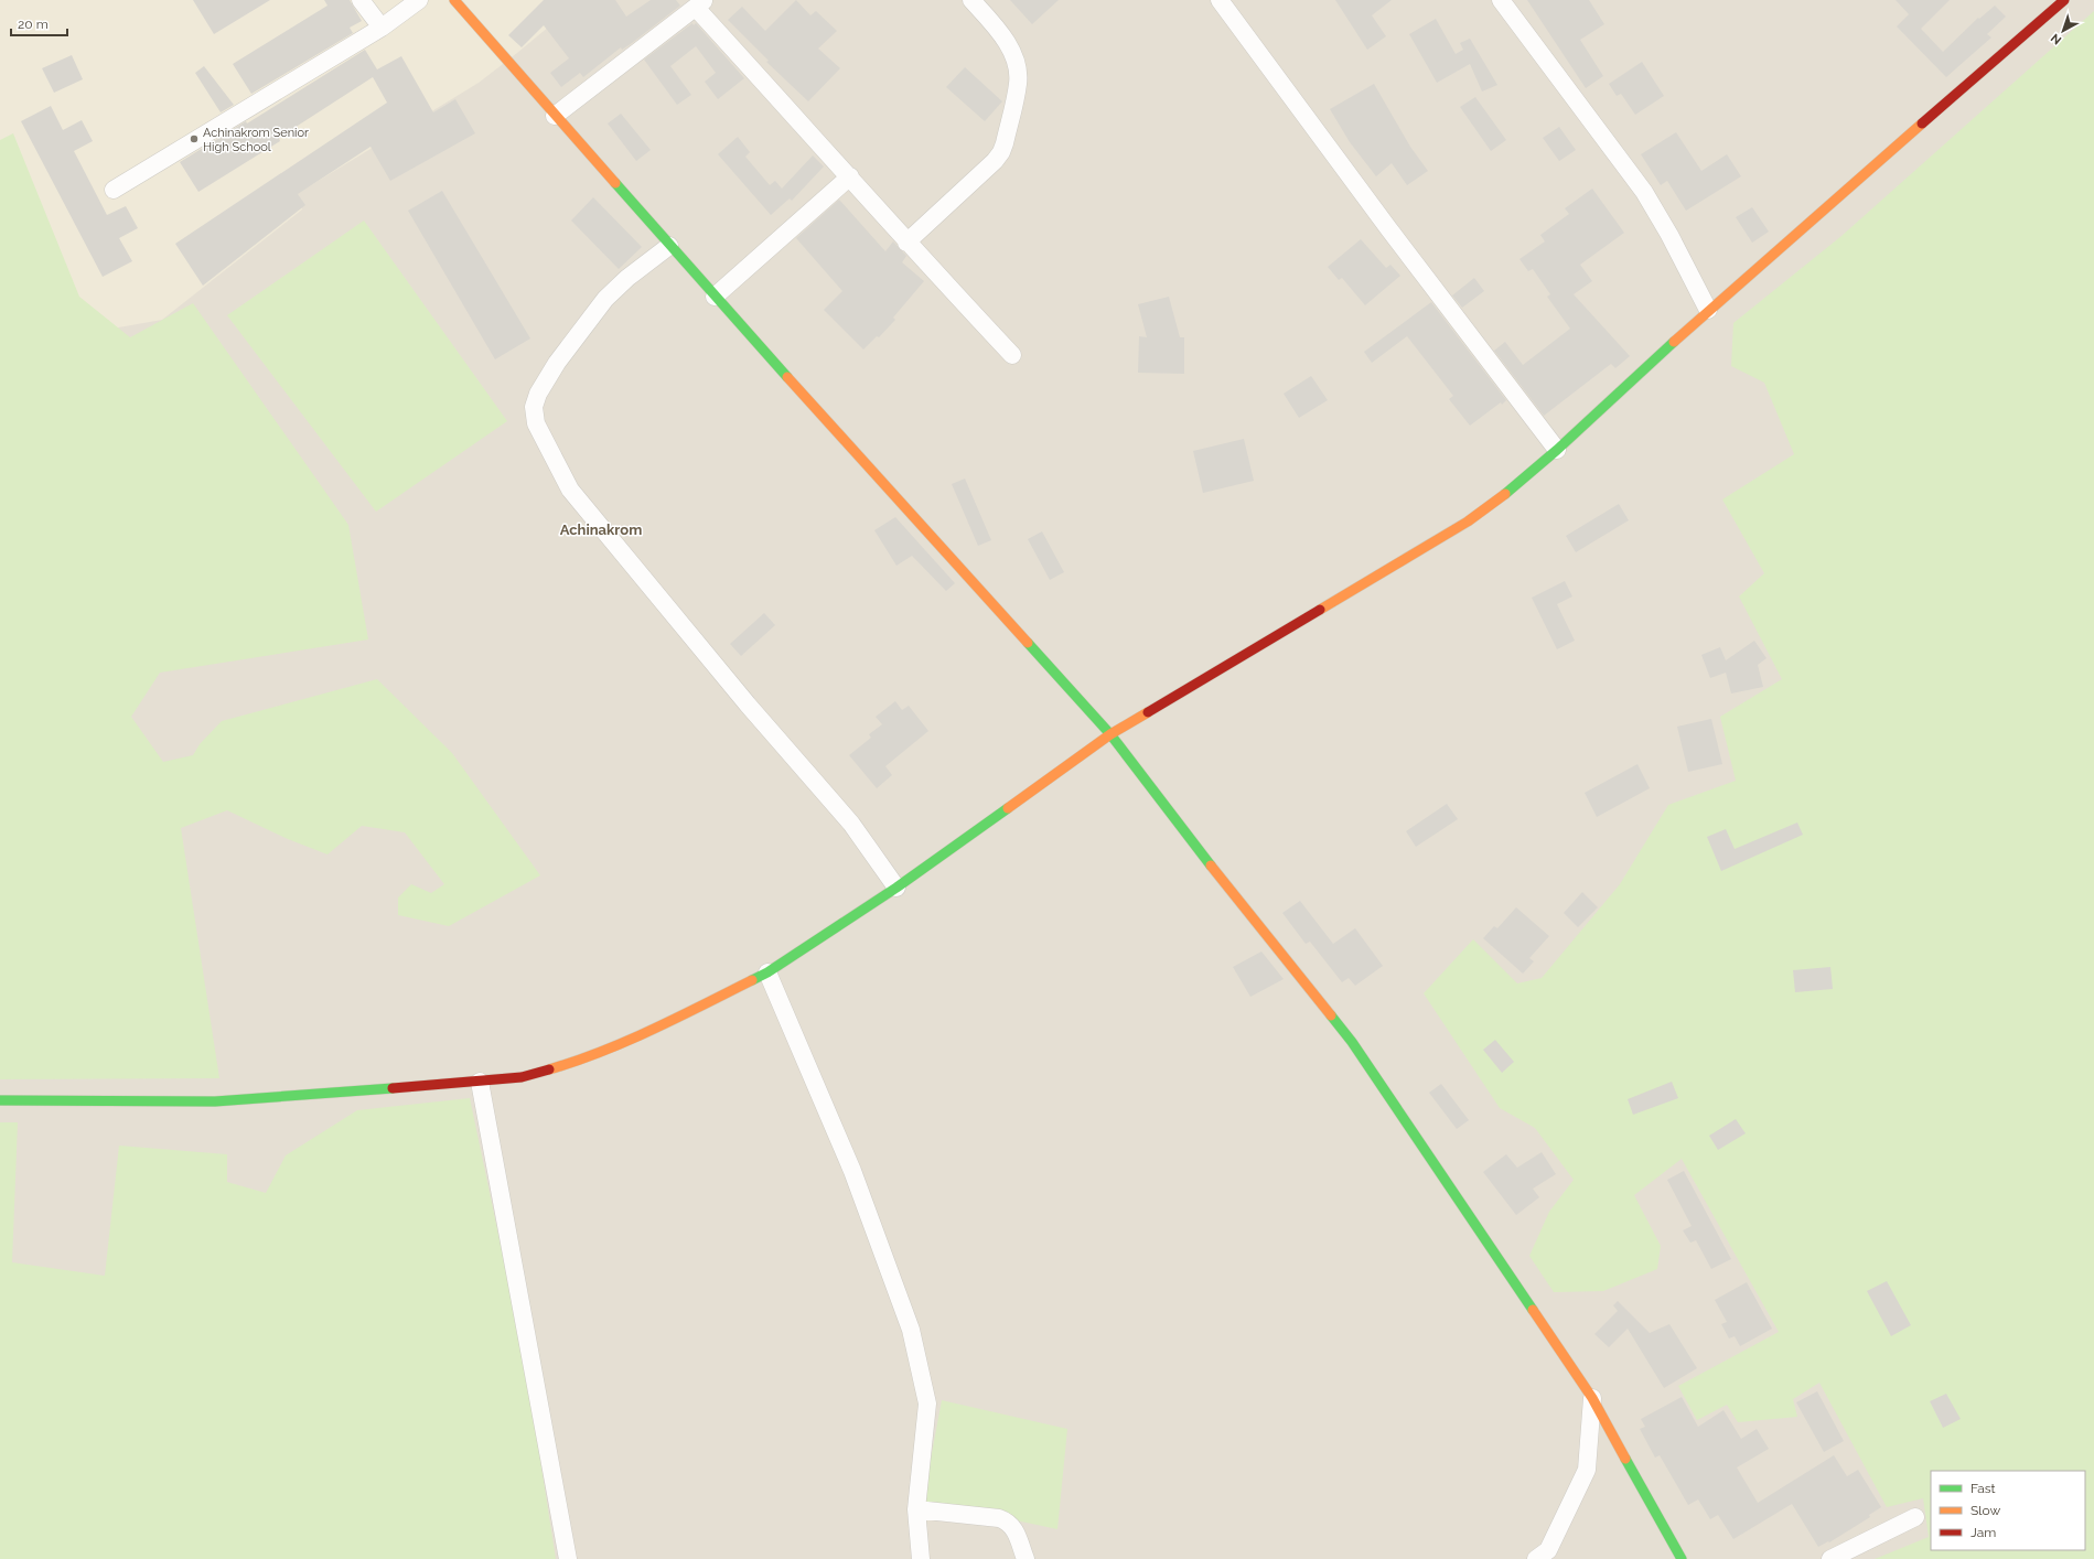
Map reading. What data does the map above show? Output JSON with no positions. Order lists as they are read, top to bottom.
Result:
{
  "districts": ["Achinakrom"],
  "places": ["Achinakrom Senior High School"],
  "legend": ["Fast", "Slow", "Jam"],
  "scale_bar": "20 m",
  "north": "bottom left"
}
